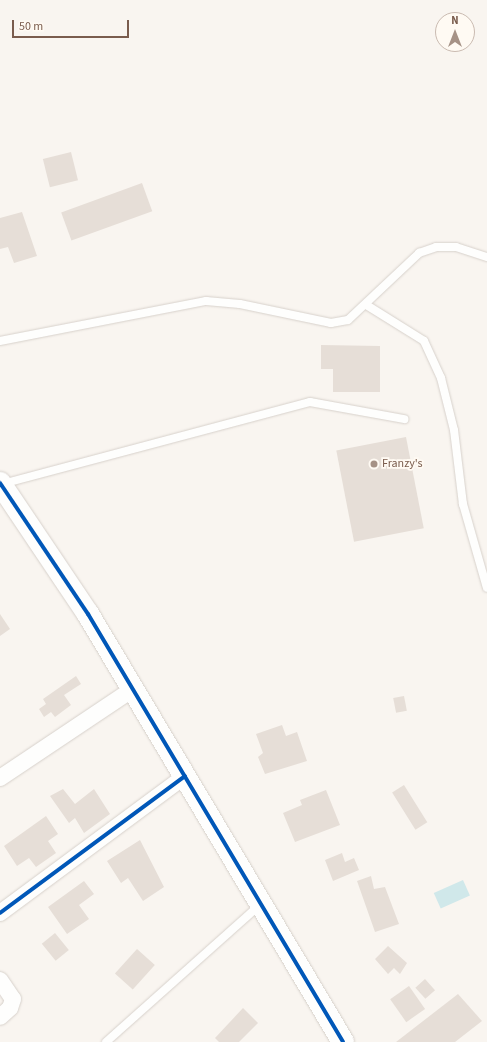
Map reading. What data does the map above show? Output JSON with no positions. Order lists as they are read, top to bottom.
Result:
{
  "places": ["Franzy's"],
  "scale_bar": "50 m",
  "north": "top"
}
